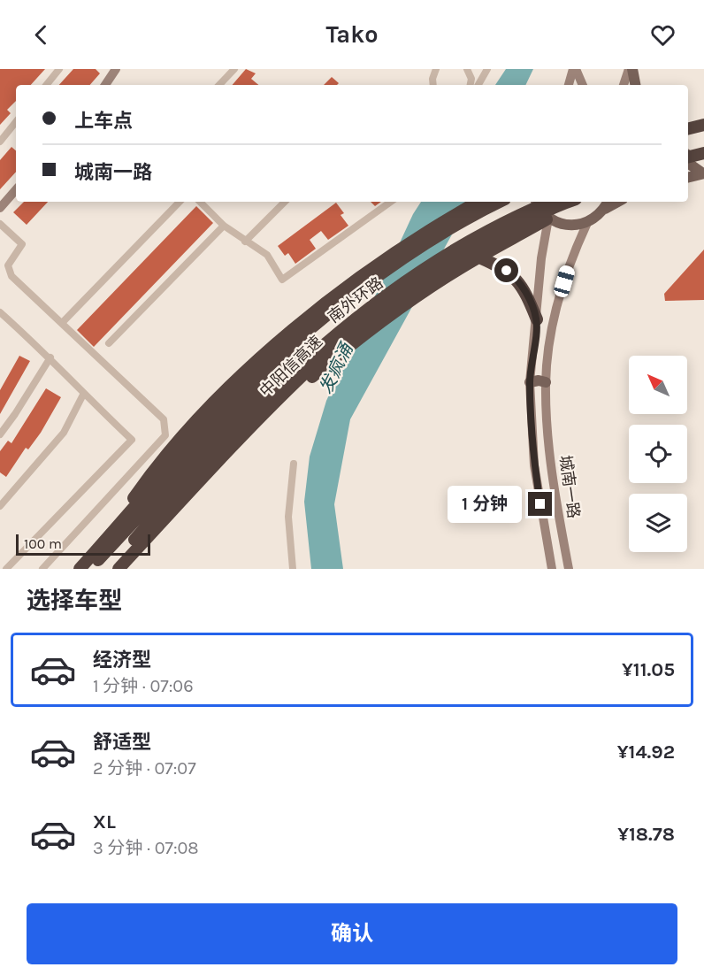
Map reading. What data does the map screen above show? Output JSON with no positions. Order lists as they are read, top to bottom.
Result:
{
  "streets": {
    "highway": ["南外环路", "中阳信高速"],
    "main road": ["城南一路"]
  },
  "crossings": [
    ["南外环路", "中阳信高速"]
  ],
  "water": ["发疯涌"],
  "scale_bar": "100 m",
  "north": "top left",
  "page": {
    "header": "Tako",
    "banner": ["上车点", "城南一路"],
    "bubble": "1 分钟",
    "scale": "100 m",
    "heading": "选择车型",
    "list": [
      {
        "name": "经济型",
        "note": "1 分钟 · 07:06",
        "value": "¥11.05"
      },
      {
        "name": "舒适型",
        "note": "2 分钟 · 07:07",
        "value": "¥14.92"
      },
      {
        "name": "XL",
        "note": "3 分钟 · 07:08",
        "value": "¥18.78"
      }
    ],
    "buttons": "确认"
  }
}
